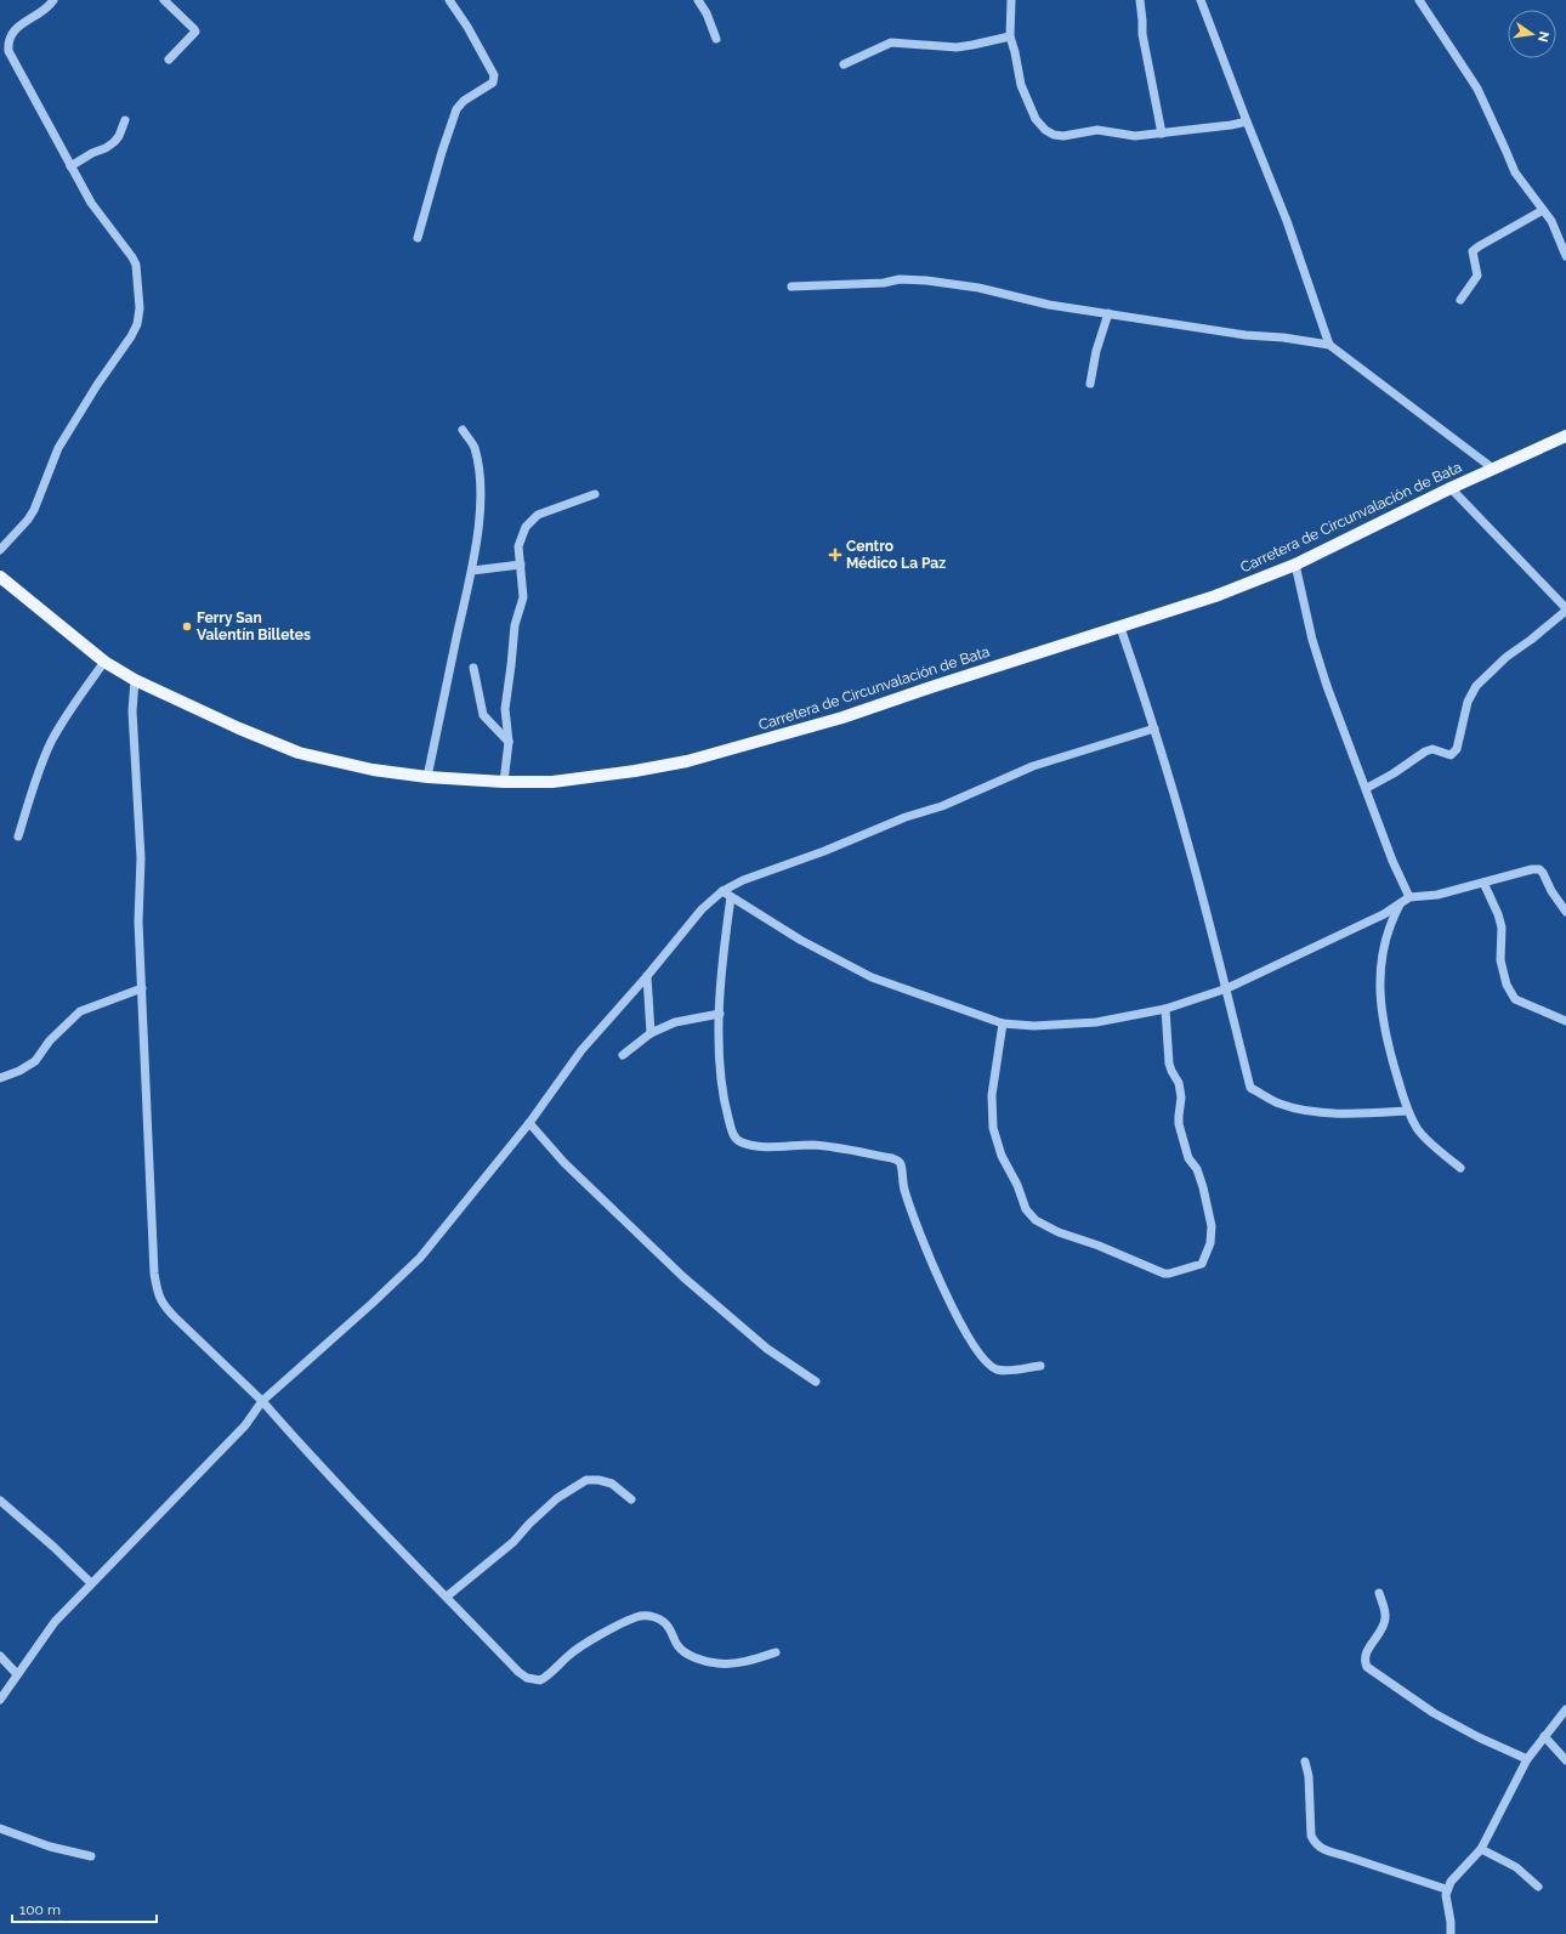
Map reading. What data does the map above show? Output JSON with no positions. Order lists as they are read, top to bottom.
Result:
{
  "streets": {
    "main road": ["Carretera de Circunvalación de Bata"]
  },
  "places": {
    "health": ["Centro Médico La Paz"],
    "other": ["Ferry San Valentín Billetes"]
  },
  "scale_bar": "100 m",
  "north": "right"
}
